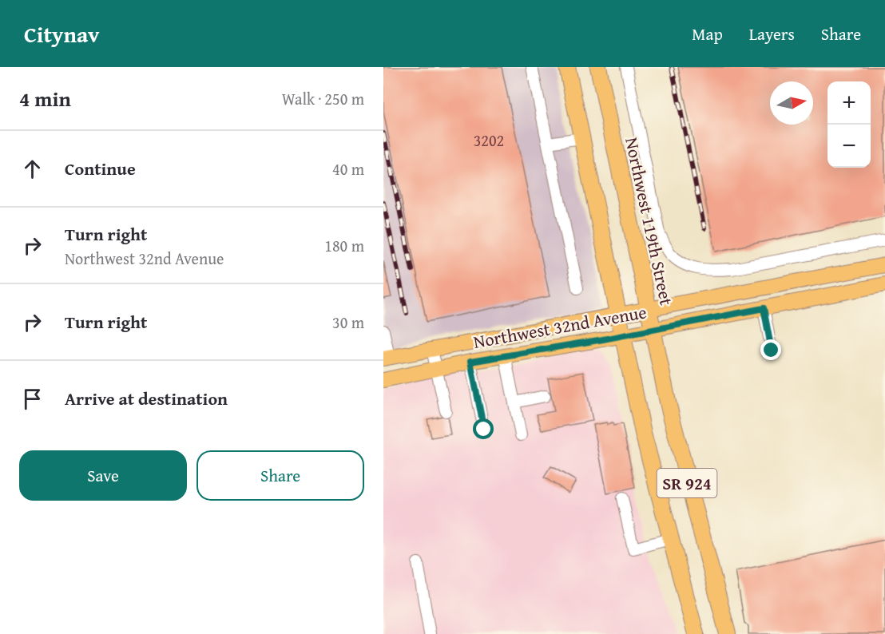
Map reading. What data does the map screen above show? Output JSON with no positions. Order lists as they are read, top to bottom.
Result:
{
  "streets": {
    "highway": ["Northwest 119th Street", "SR 924"],
    "main road": ["Northwest 32nd Avenue"]
  },
  "crossings": [
    ["Northwest 119th Street", "Northwest 32nd Avenue"],
    ["Northwest 32nd Avenue", "SR 924"]
  ],
  "house_numbers": ["3202"],
  "north": "right",
  "page": {
    "header": "Citynav",
    "nav": ["Map", "Layers", "Share"],
    "heading": ["4 min", "Walk · 250 m"],
    "map_buttons": ["+", "−"],
    "list": [
      ["Continue", "40 m"],
      ["Turn right", "Northwest 32nd Avenue", "180 m"],
      ["Turn right", "30 m"],
      "Arrive at destination"
    ],
    "buttons": ["Save", "Share"]
  }
}
